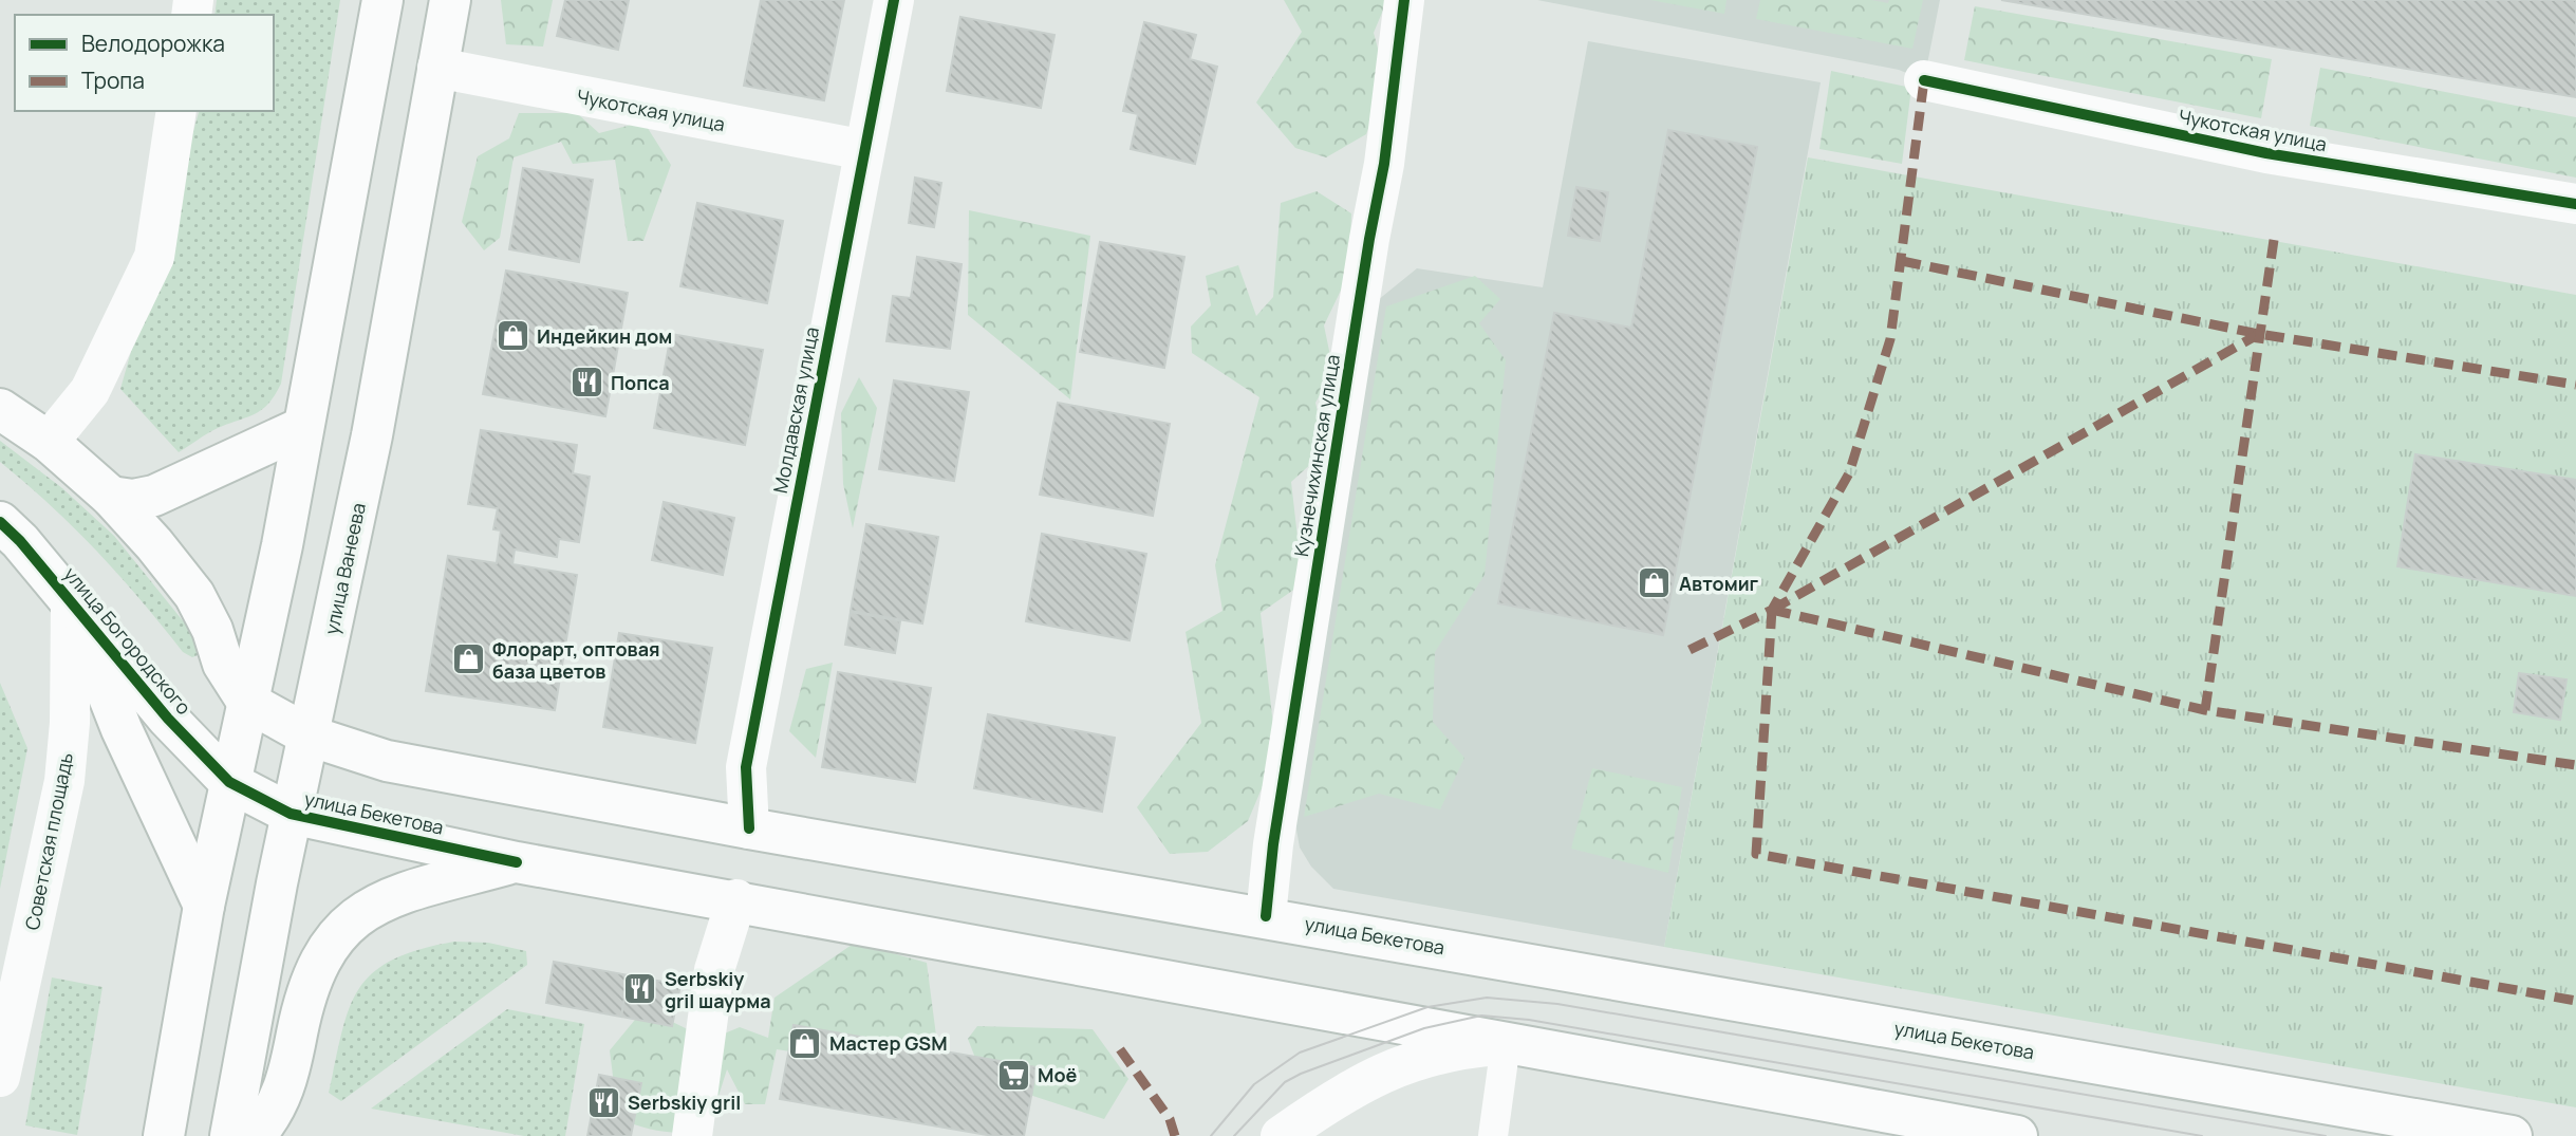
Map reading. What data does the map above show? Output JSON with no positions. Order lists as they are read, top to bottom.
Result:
{
  "streets": {
    "main road": [
      "Чукотская улица",
      "Молдавская улица",
      "Кузнечихинская улица",
      "улица Ванеева",
      "улица Богородского",
      "улица Бекетова",
      "Советская площадь"
    ]
  },
  "crossings": [
    ["Чукотская улица", "Молдавская улица"],
    ["Чукотская улица", "улица Ванеева"],
    ["Молдавская улица", "улица Бекетова"],
    ["Кузнечихинская улица", "улица Бекетова"],
    ["улица Ванеева", "улица Бекетова"],
    ["улица Богородского", "улица Бекетова"],
    ["улица Богородского", "Советская площадь"]
  ],
  "places": {
    "shop": [
      "Индейкин дом",
      "Автомиг",
      "Флорарт, оптовая база цветов",
      "Мастер GSM"
    ],
    "restaurant": ["Попса", "Serbskiy gril шаурма", "Serbskiy gril"],
    "supermarket": ["Моё"]
  },
  "legend": ["Велодорожка", "Тропа"]
}
